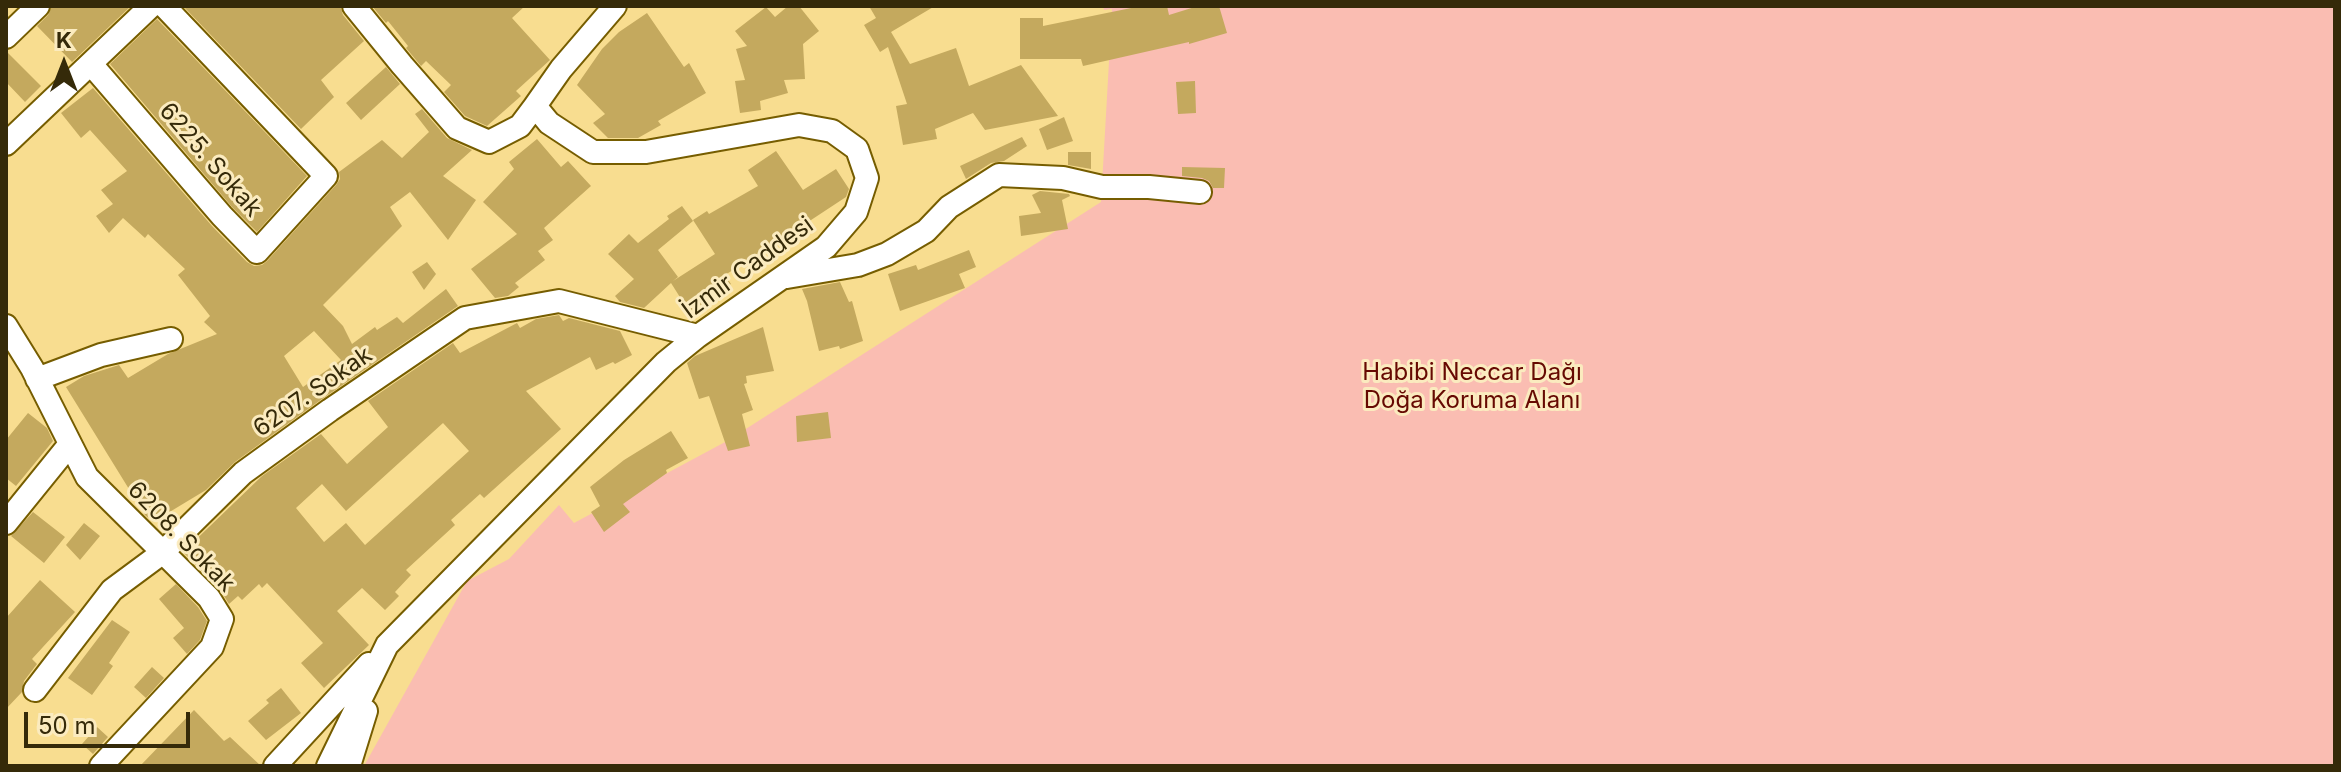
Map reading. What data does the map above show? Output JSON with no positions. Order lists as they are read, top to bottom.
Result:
{
  "streets": {
    "street": [
      "6225. Sokak",
      "İzmir Caddesi",
      "6207. Sokak",
      "6208. Sokak"
    ]
  },
  "crossings": [
    ["İzmir Caddesi", "6207. Sokak"],
    ["6207. Sokak", "6208. Sokak"]
  ],
  "parks": ["Habibi Neccar Dağı Doğa Koruma Alanı"],
  "scale_bar": "50 m",
  "north": "top"
}
